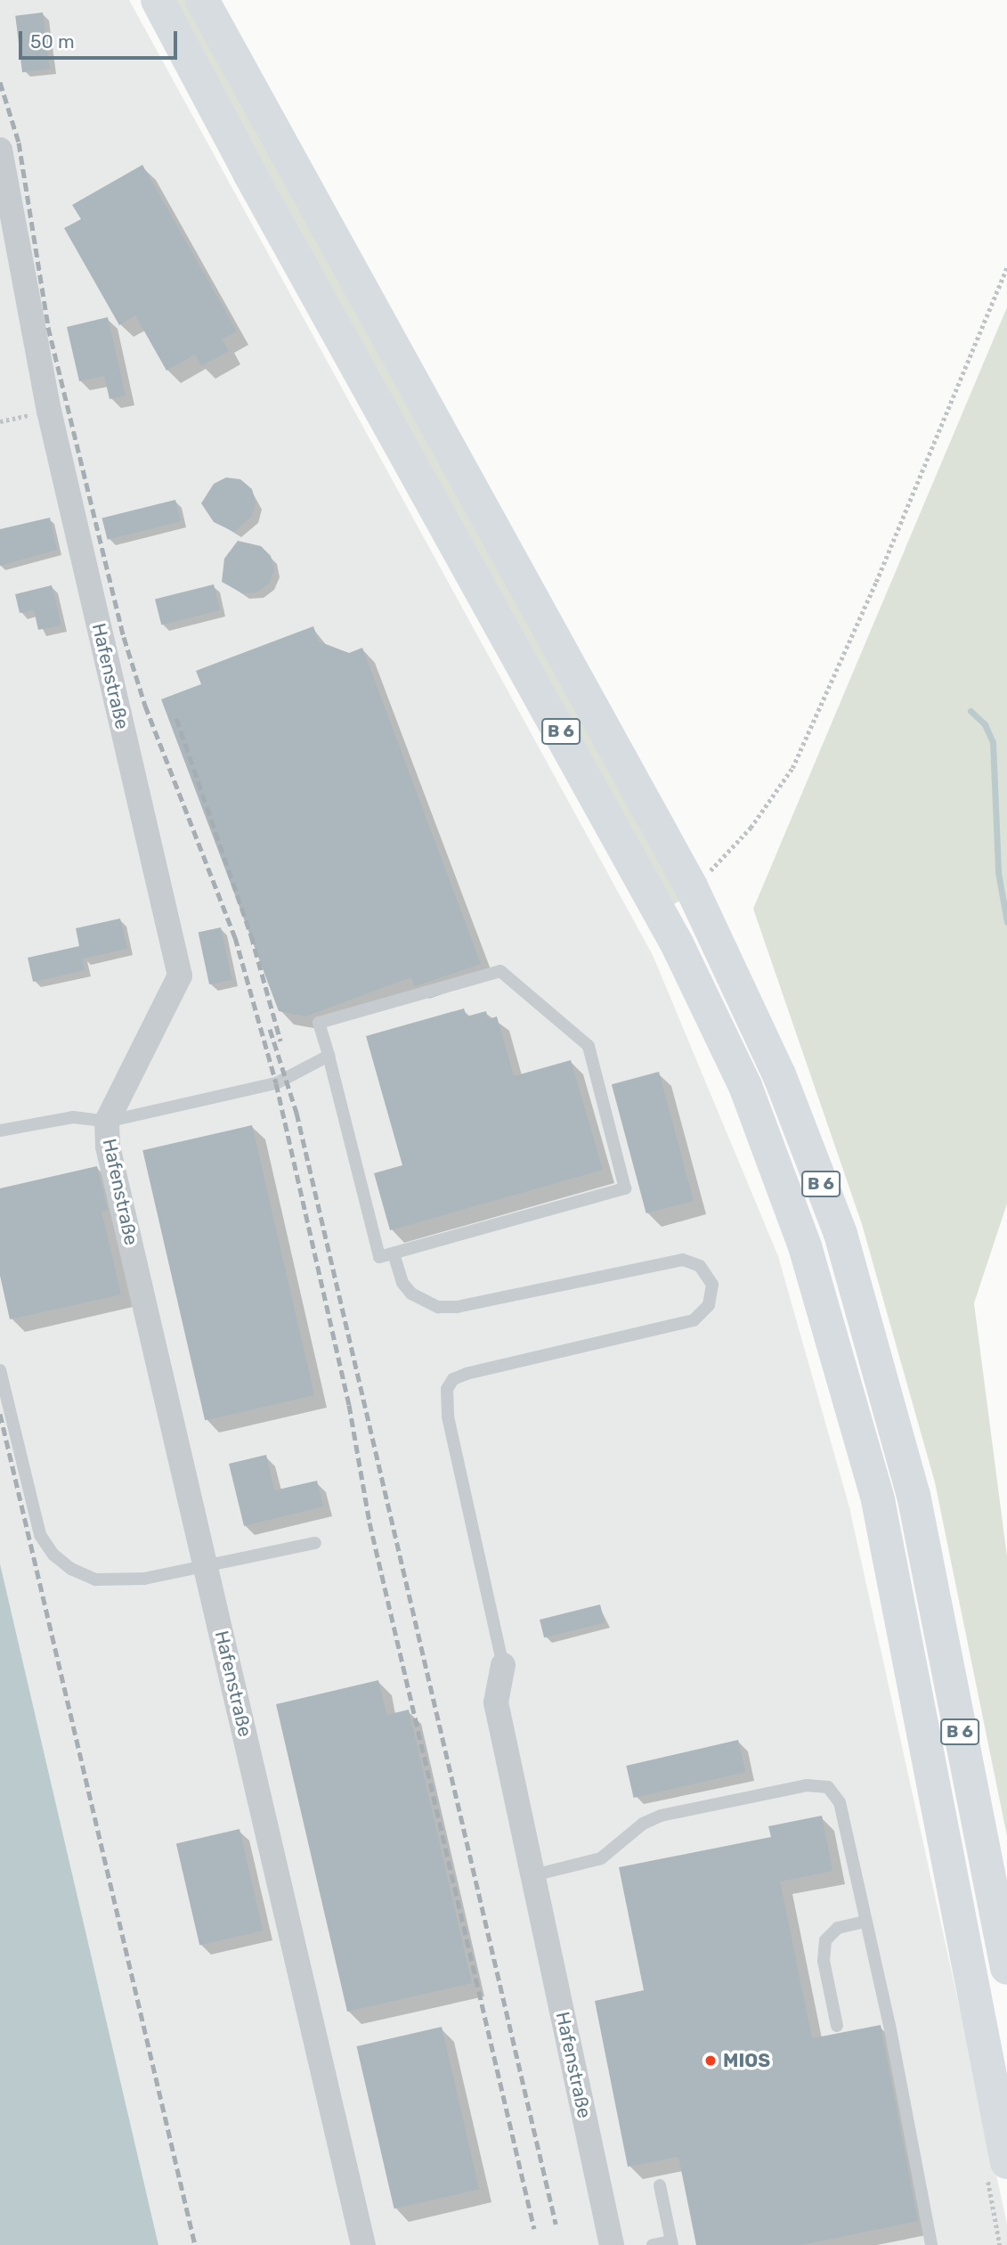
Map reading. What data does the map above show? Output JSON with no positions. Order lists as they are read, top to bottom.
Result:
{
  "streets": {
    "main road": ["B 6"],
    "street": ["Hafenstraße"]
  },
  "places": ["MIOS"],
  "scale_bar": "50 m"
}
